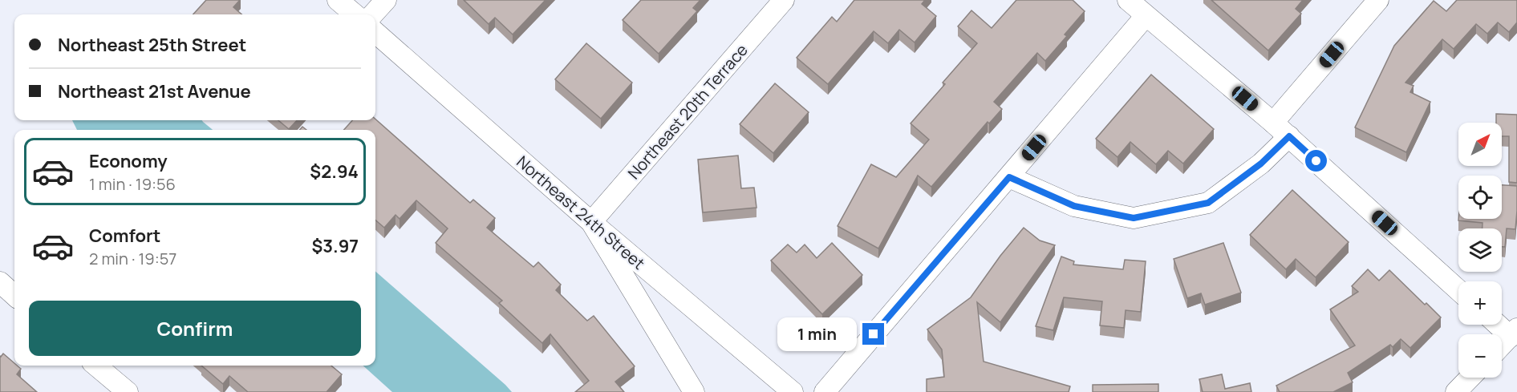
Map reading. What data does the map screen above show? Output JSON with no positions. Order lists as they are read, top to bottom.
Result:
{
  "streets": {
    "street": ["Northeast 20th Terrace", "Northeast 24th Street"]
  },
  "crossings": [
    ["Northeast 20th Terrace", "Northeast 24th Street"]
  ],
  "north": "top right",
  "page": {
    "banner": ["Northeast 25th Street", "Northeast 21st Avenue"],
    "map_buttons": ["+", "−"],
    "list": [
      {
        "name": "Economy",
        "note": "1 min · 19:56",
        "value": "$2.94"
      },
      {
        "name": "Comfort",
        "note": "2 min · 19:57",
        "value": "$3.97"
      }
    ],
    "buttons": "Confirm",
    "bubble": "1 min"
  }
}
